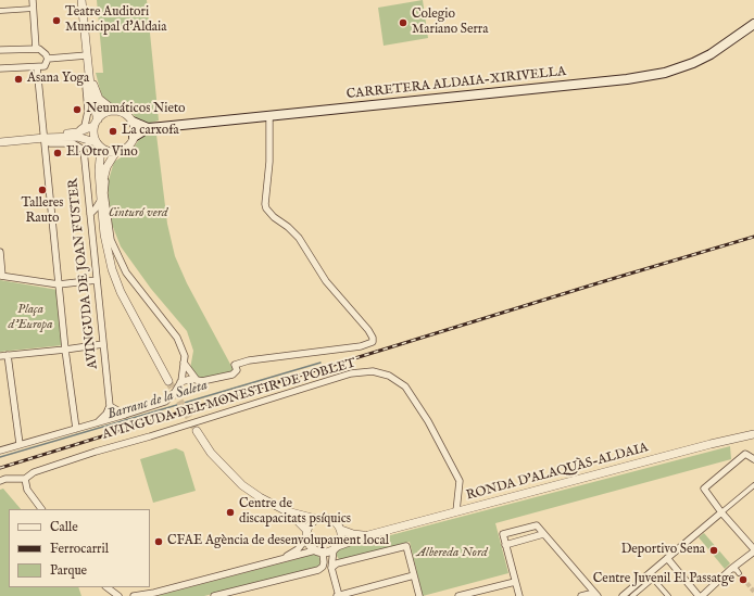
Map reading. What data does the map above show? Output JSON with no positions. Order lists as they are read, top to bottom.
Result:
{
  "streets": {
    "main road": ["CARRETERA ALDAIA-XIRIVELLA"],
    "street": ["AVINGUDA DE JOAN FUSTER", "AVINGUDA DEL MONESTIR DE POBLET", "RONDA D'ALAQUÀS-ALDAIA"]
  },
  "crossings": [
    ["AVINGUDA DEL MONESTIR DE POBLET", "RONDA D'ALAQUÀS-ALDAIA"]
  ],
  "water": ["Barranc de la Saleta"],
  "parks": ["Cinturó verd", "Plaça d'Europa", "Albereda Nord"],
  "places": [
    "Teatre Auditori Municipal d'Aldaia",
    "Colegio Mariano Serra",
    "Asana Yoga",
    "Neumáticos Nieto",
    "La carxofa",
    "El Otro Vino",
    "Talleres Rauto",
    "Centre de discapacitats psíquics",
    "CFAE Agència de desenvolupament local",
    "Deportivo Sena",
    "Centre Juvenil El Passatge"
  ],
  "legend": ["Calle", "Ferrocarril", "Parque"]
}
